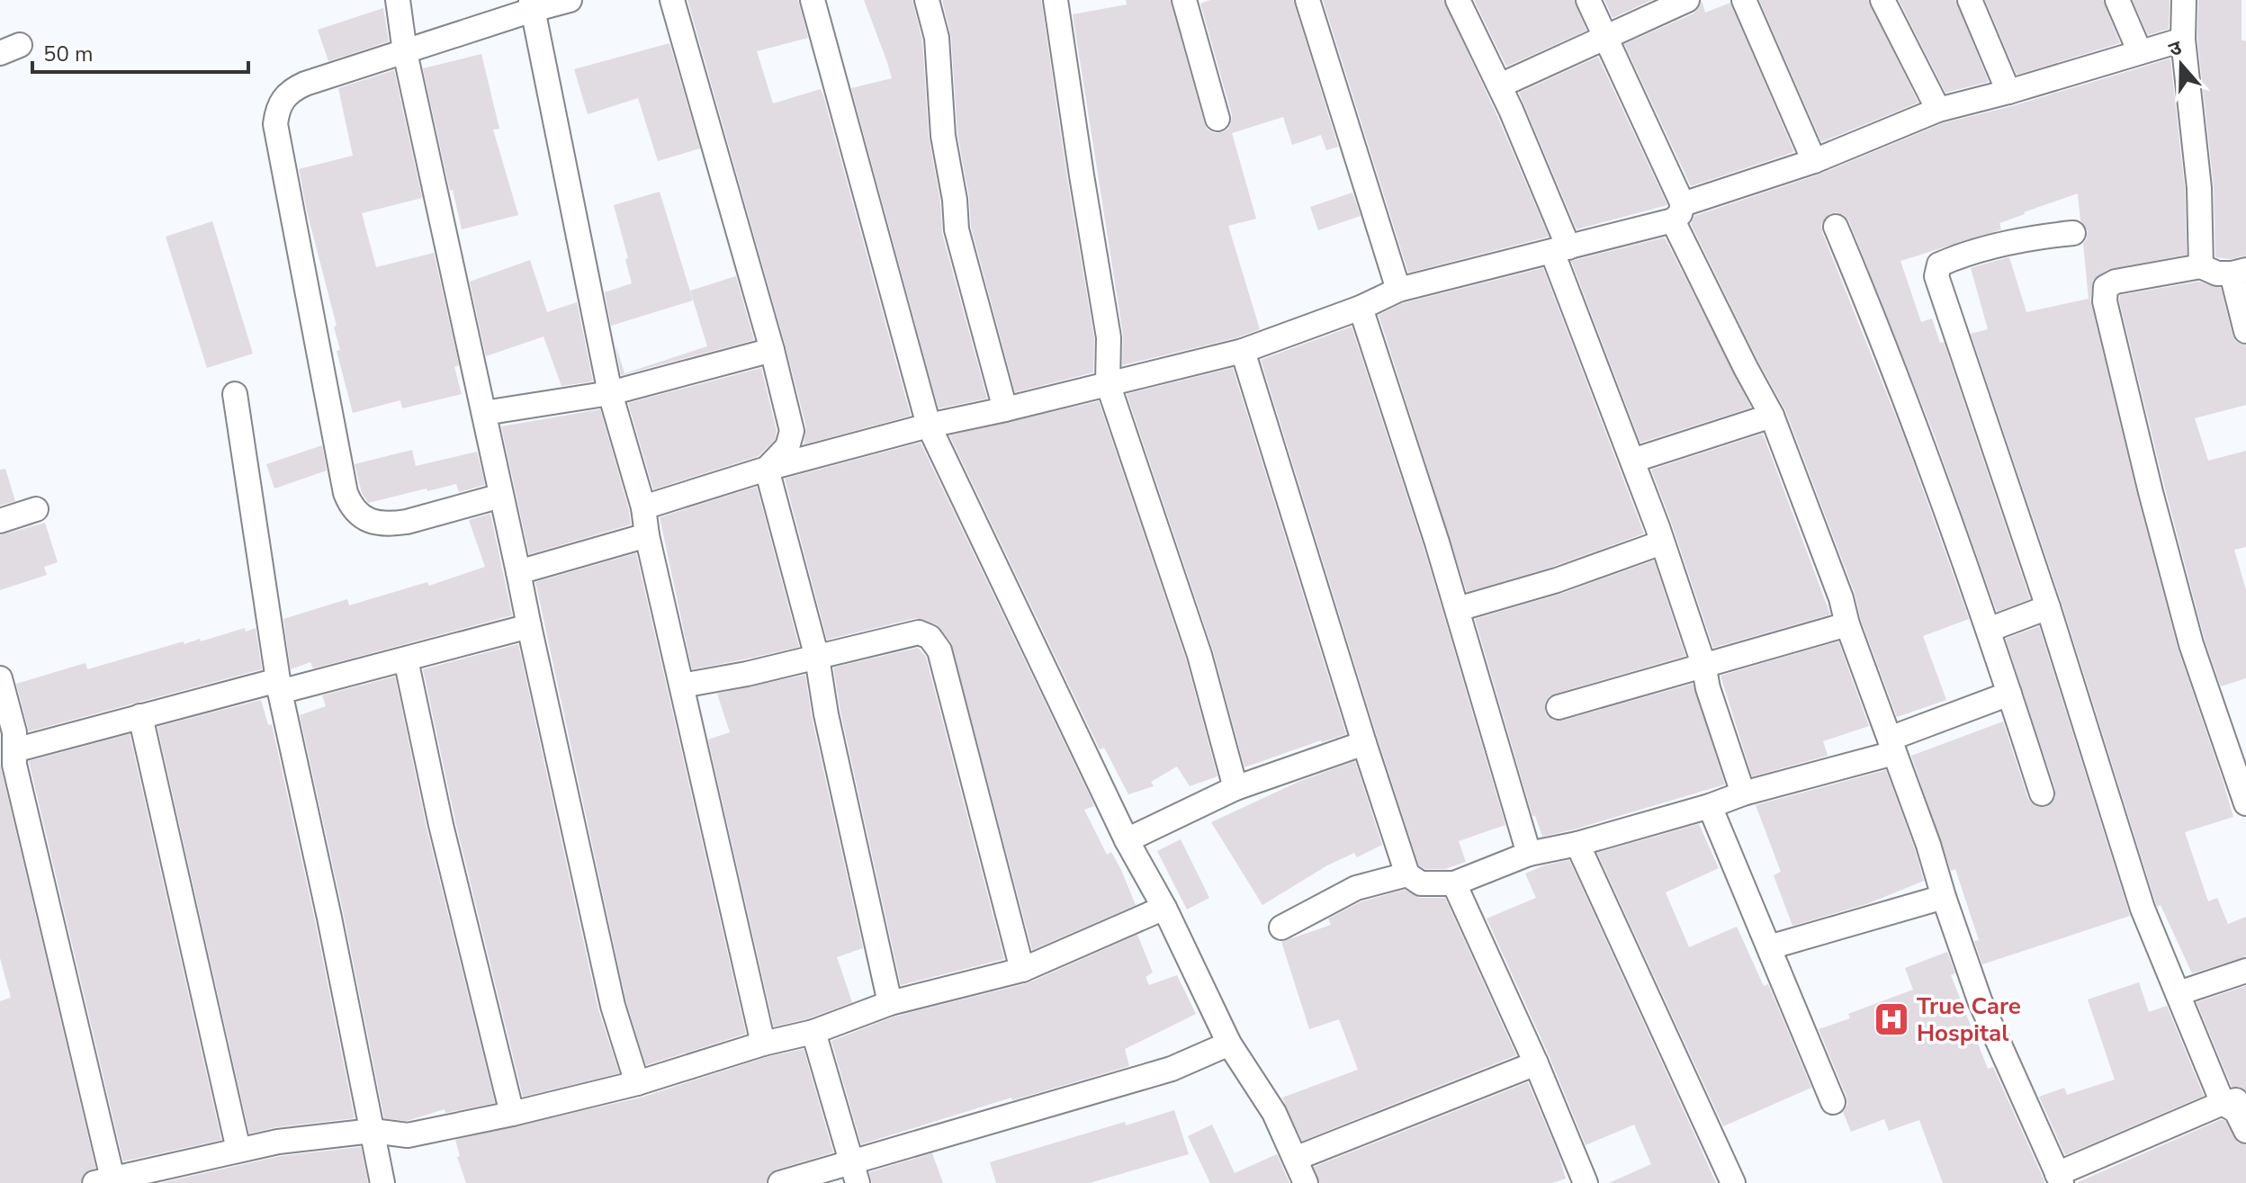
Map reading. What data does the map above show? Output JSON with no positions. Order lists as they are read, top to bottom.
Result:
{
  "places": {
    "hospital": ["True Care Hospital"]
  },
  "scale_bar": "50 m",
  "north": "top"
}
